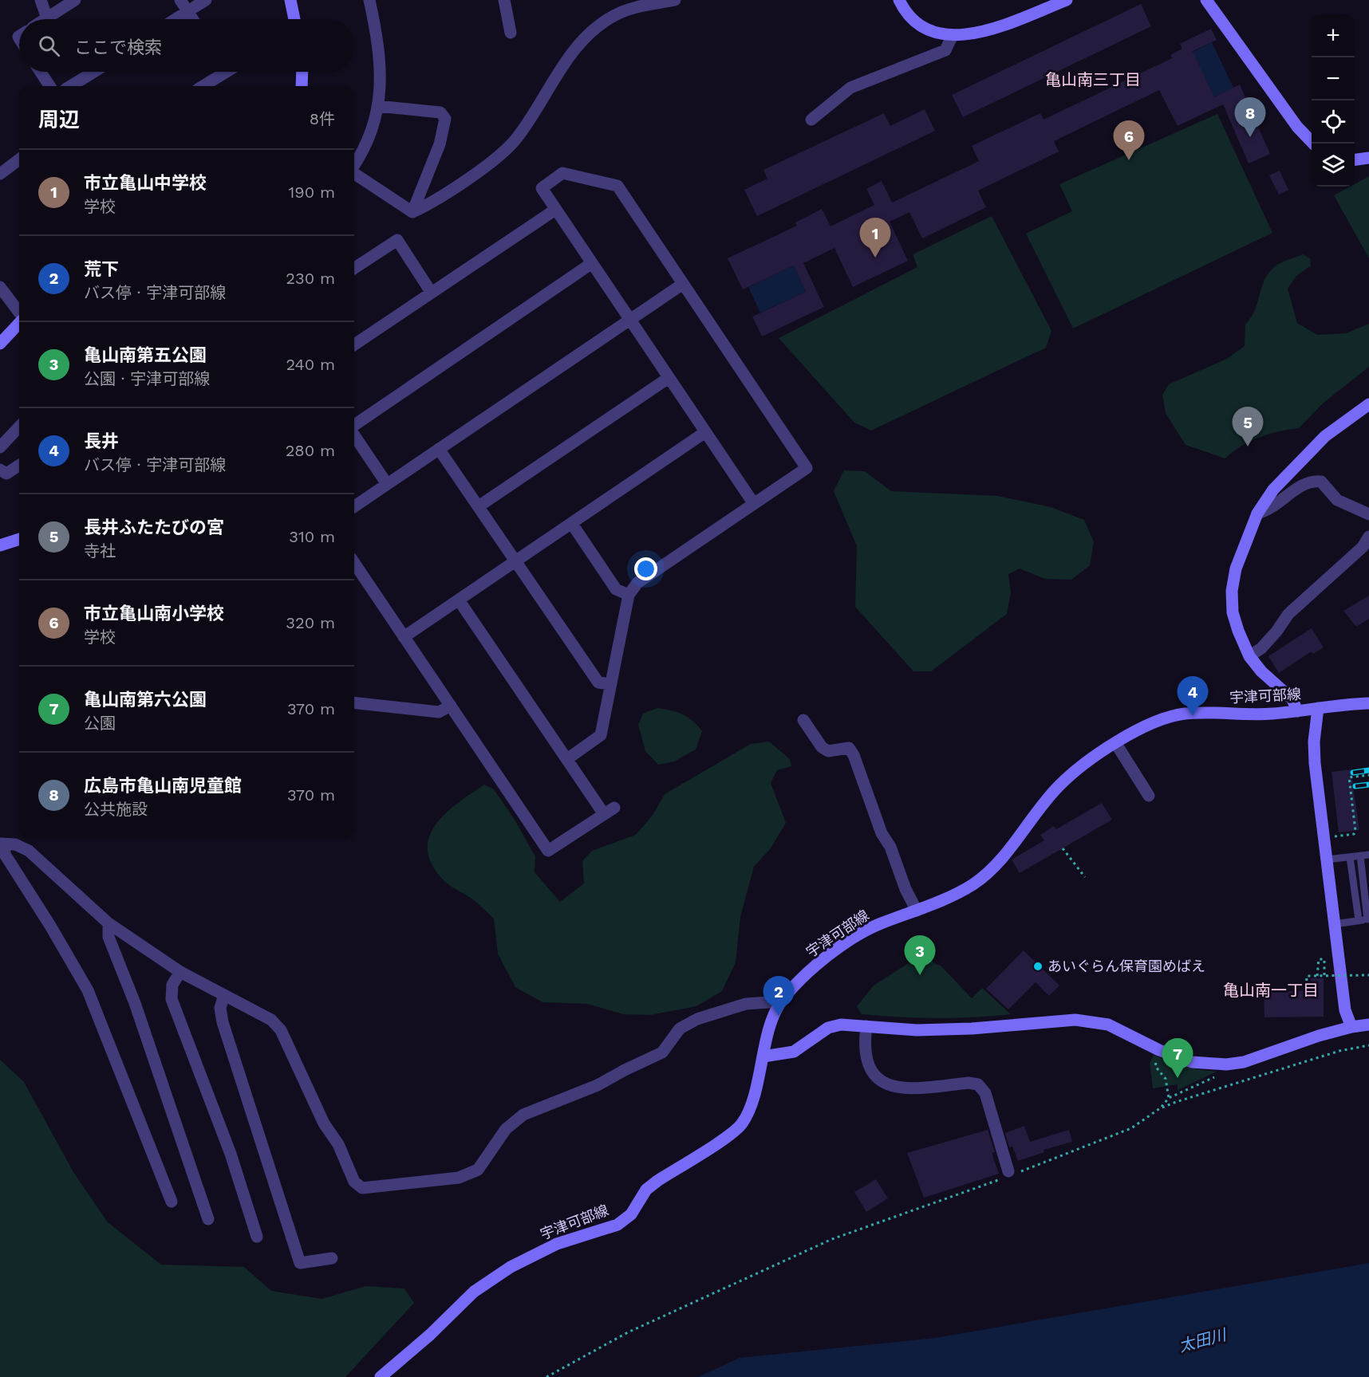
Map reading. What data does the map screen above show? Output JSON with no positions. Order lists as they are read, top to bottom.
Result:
{
  "streets": {
    "street": ["宇津可部線"]
  },
  "districts": ["亀山南三丁目", "亀山南一丁目"],
  "water": ["太田川"],
  "places": ["あいぐらん保育園めばえ"],
  "page": {
    "map_buttons": ["+", "−"],
    "search": "ここで検索",
    "heading": ["周辺", "8件"],
    "pins": [
      "8",
      "6",
      "1",
      "5",
      "4",
      "3",
      "2",
      "7"
    ],
    "list": [
      {
        "mark": "1",
        "name": "市立亀山中学校",
        "note": "学校",
        "value": "190 m"
      },
      {
        "mark": "2",
        "name": "荒下",
        "note": "バス停 · 宇津可部線",
        "value": "230 m"
      },
      {
        "mark": "3",
        "name": "亀山南第五公園",
        "note": "公園 · 宇津可部線",
        "value": "240 m"
      },
      {
        "mark": "4",
        "name": "長井",
        "note": "バス停 · 宇津可部線",
        "value": "280 m"
      },
      {
        "mark": "5",
        "name": "長井ふたたびの宮",
        "note": "寺社",
        "value": "310 m"
      },
      {
        "mark": "6",
        "name": "市立亀山南小学校",
        "note": "学校",
        "value": "320 m"
      },
      {
        "mark": "7",
        "name": "亀山南第六公園",
        "note": "公園",
        "value": "370 m"
      },
      {
        "mark": "8",
        "name": "広島市亀山南児童館",
        "note": "公共施設",
        "value": "370 m"
      }
    ]
  }
}
